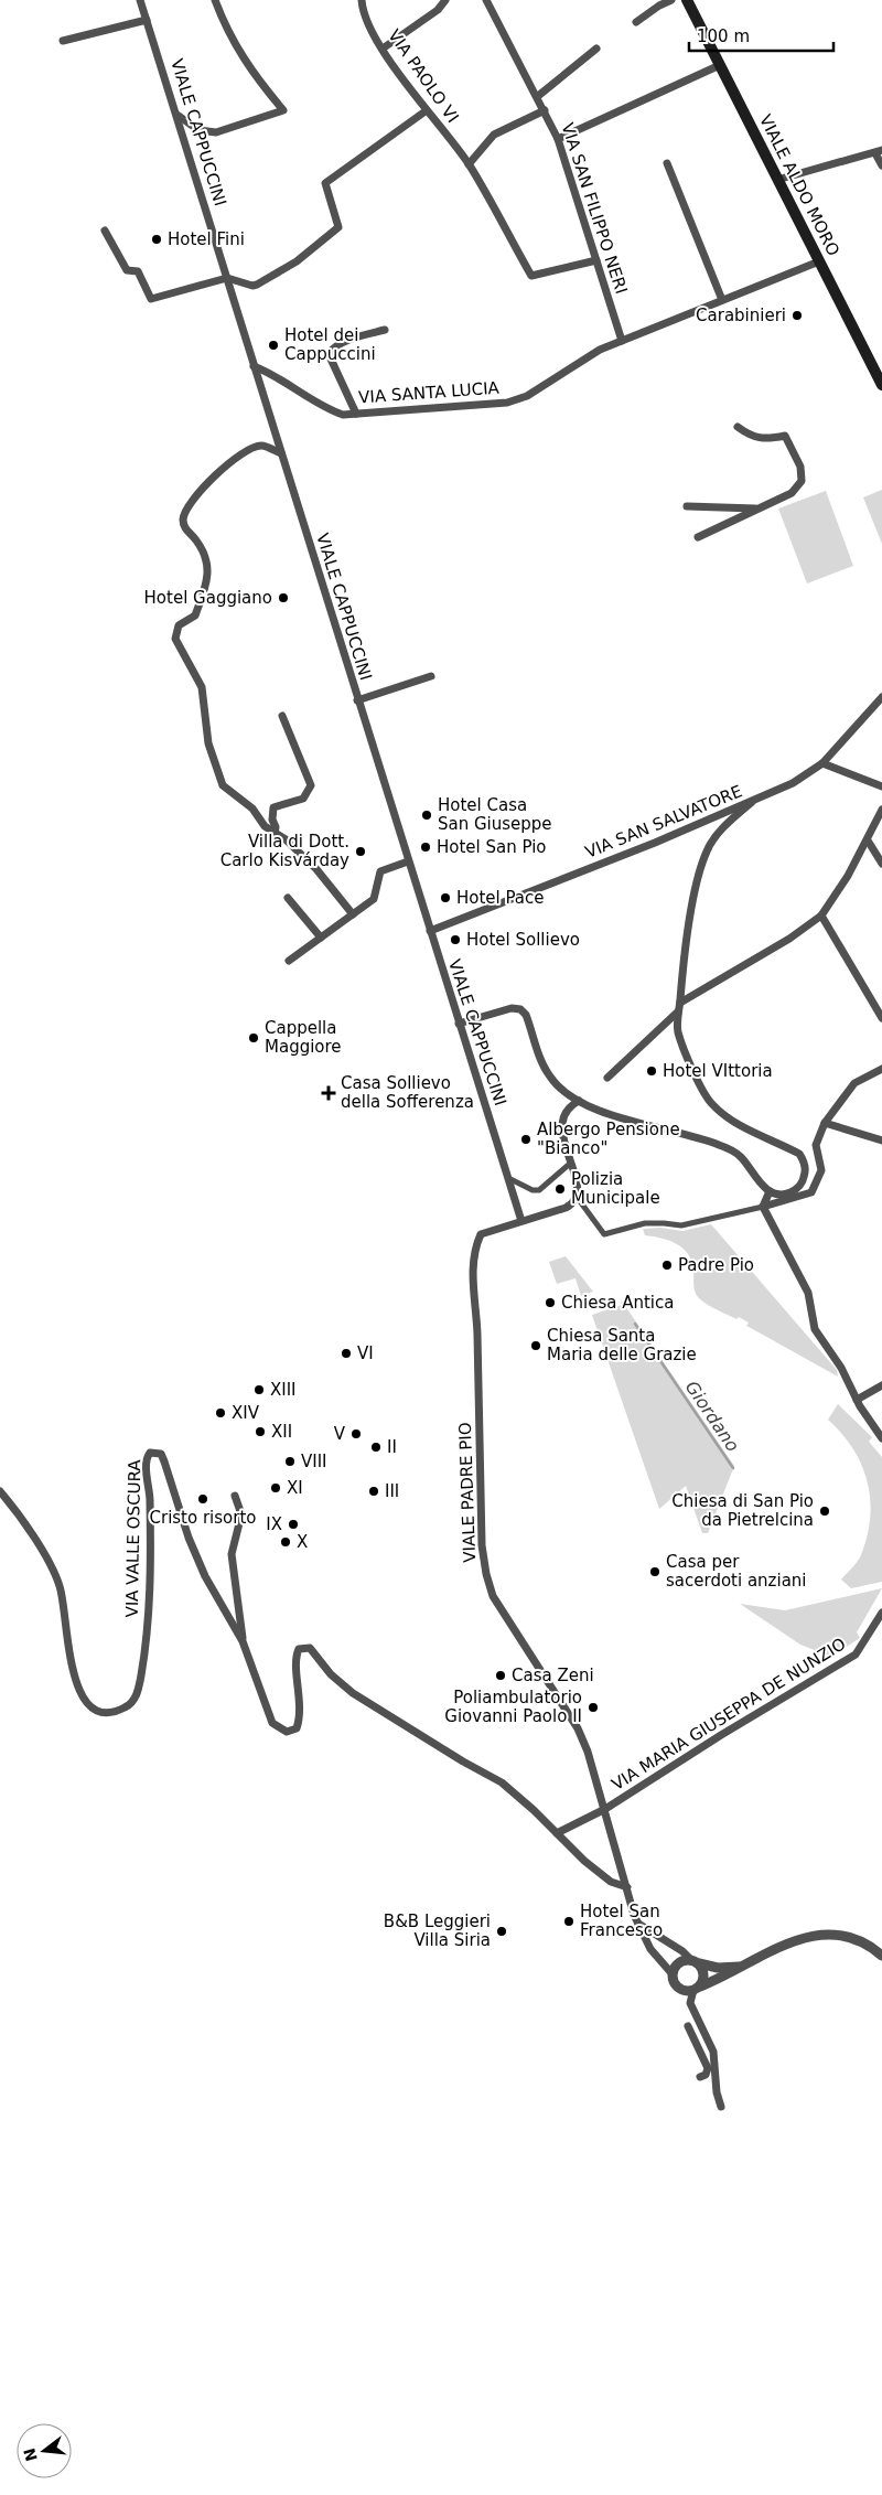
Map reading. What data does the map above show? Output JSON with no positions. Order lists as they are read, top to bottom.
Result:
{
  "streets": {
    "main road": ["VIALE ALDO MORO"],
    "street": [
      "VIA PAOLO VI",
      "VIALE CAPPUCCINI",
      "VIA SAN FILIPPO NERI",
      "VIA SANTA LUCIA",
      "VIA SAN SALVATORE",
      "VIALE PADRE PIO",
      "VIA VALLE OSCURA",
      "VIA MARIA GIUSEPPA DE NUNZIO"
    ]
  },
  "crossings": [
    ["VIA PAOLO VI", "VIA SAN FILIPPO NERI"],
    ["VIALE CAPPUCCINI", "VIA SANTA LUCIA"],
    ["VIALE CAPPUCCINI", "VIA SAN SALVATORE"],
    ["VIALE CAPPUCCINI", "VIALE PADRE PIO"],
    ["VIALE ALDO MORO", "VIA SANTA LUCIA"],
    ["VIA SAN FILIPPO NERI", "VIA SANTA LUCIA"],
    ["VIALE PADRE PIO", "VIA VALLE OSCURA"],
    ["VIALE PADRE PIO", "VIA MARIA GIUSEPPA DE NUNZIO"],
    ["VIA VALLE OSCURA", "VIA MARIA GIUSEPPA DE NUNZIO"]
  ],
  "water": ["Giordano"],
  "places": {
    "other": [
      "Hotel Fini",
      "Carabinieri",
      "Hotel dei Cappuccini",
      "Hotel Gaggiano",
      "Hotel Casa San Giuseppe",
      "Hotel San Pio",
      "Villa di Dott. Carlo Kisvárday",
      "Hotel Pace",
      "Hotel Sollievo",
      "Cappella Maggiore",
      "Hotel VIttoria",
      "Albergo Pensione \"Bianco\"",
      "Polizia Municipale",
      "Padre Pio",
      "Chiesa Antica",
      "Chiesa Santa Maria delle Grazie",
      "VI",
      "XIII",
      "XIV",
      "XII",
      "V",
      "II",
      "VIII",
      "XI",
      "III",
      "Cristo risorto",
      "Chiesa di San Pio da Pietrelcina",
      "IX",
      "X",
      "Casa per sacerdoti anziani",
      "Casa Zeni",
      "Poliambulatorio Giovanni Paolo II",
      "Hotel San Francesco",
      "B&B Leggieri Villa Siria"
    ],
    "health": ["Casa Sollievo della Sofferenza"]
  },
  "scale_bar": "100 m",
  "north": "left"
}
